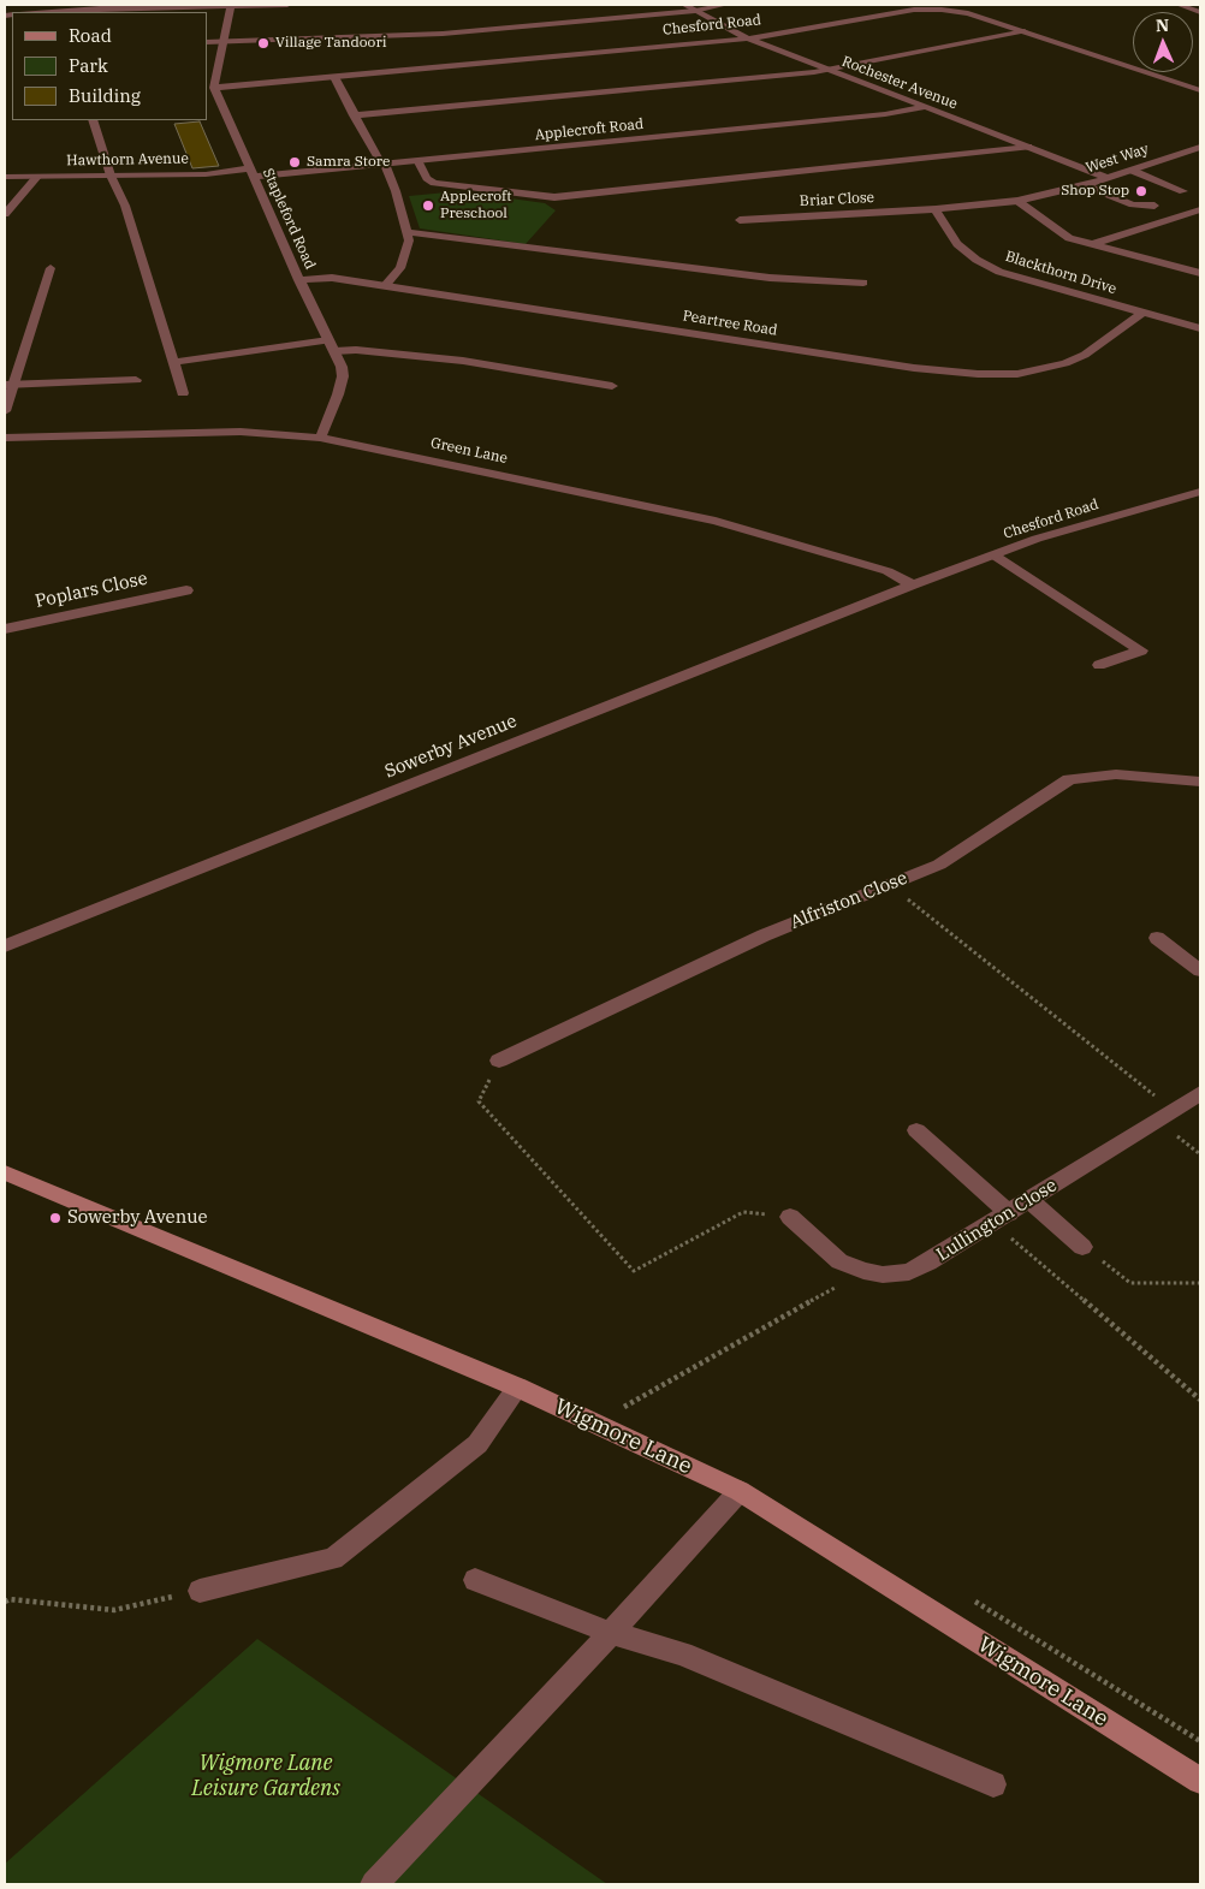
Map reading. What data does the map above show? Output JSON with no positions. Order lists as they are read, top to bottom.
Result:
{
  "streets": {
    "street": [
      "Chesford Road",
      "Rochester Avenue",
      "Applecroft Road",
      "West Way",
      "Hawthorn Avenue",
      "Briar Close",
      "Stapleford Road",
      "Blackthorn Drive",
      "Peartree Road",
      "Green Lane",
      "Poplars Close",
      "Sowerby Avenue",
      "Alfriston Close",
      "Lullington Close",
      "Wigmore Lane"
    ]
  },
  "crossings": [
    ["Chesford Road", "Rochester Avenue"],
    ["Chesford Road", "Stapleford Road"],
    ["Chesford Road", "Green Lane"],
    ["Chesford Road", "Sowerby Avenue"],
    ["Rochester Avenue", "Applecroft Road"],
    ["Rochester Avenue", "West Way"],
    ["Applecroft Road", "Hawthorn Avenue"],
    ["Applecroft Road", "Stapleford Road"],
    ["West Way", "Briar Close"],
    ["West Way", "Blackthorn Drive"],
    ["Hawthorn Avenue", "Stapleford Road"],
    ["Briar Close", "Blackthorn Drive"],
    ["Stapleford Road", "Peartree Road"],
    ["Stapleford Road", "Green Lane"],
    ["Blackthorn Drive", "Peartree Road"],
    ["Green Lane", "Sowerby Avenue"]
  ],
  "parks": ["Wigmore Lane Leisure Gardens"],
  "places": [
    "Village Tandoori",
    "Samra Store",
    "Shop Stop",
    "Applecroft Preschool",
    "Sowerby Avenue"
  ],
  "legend": ["Road", "Park", "Building"],
  "north": "top"
}
